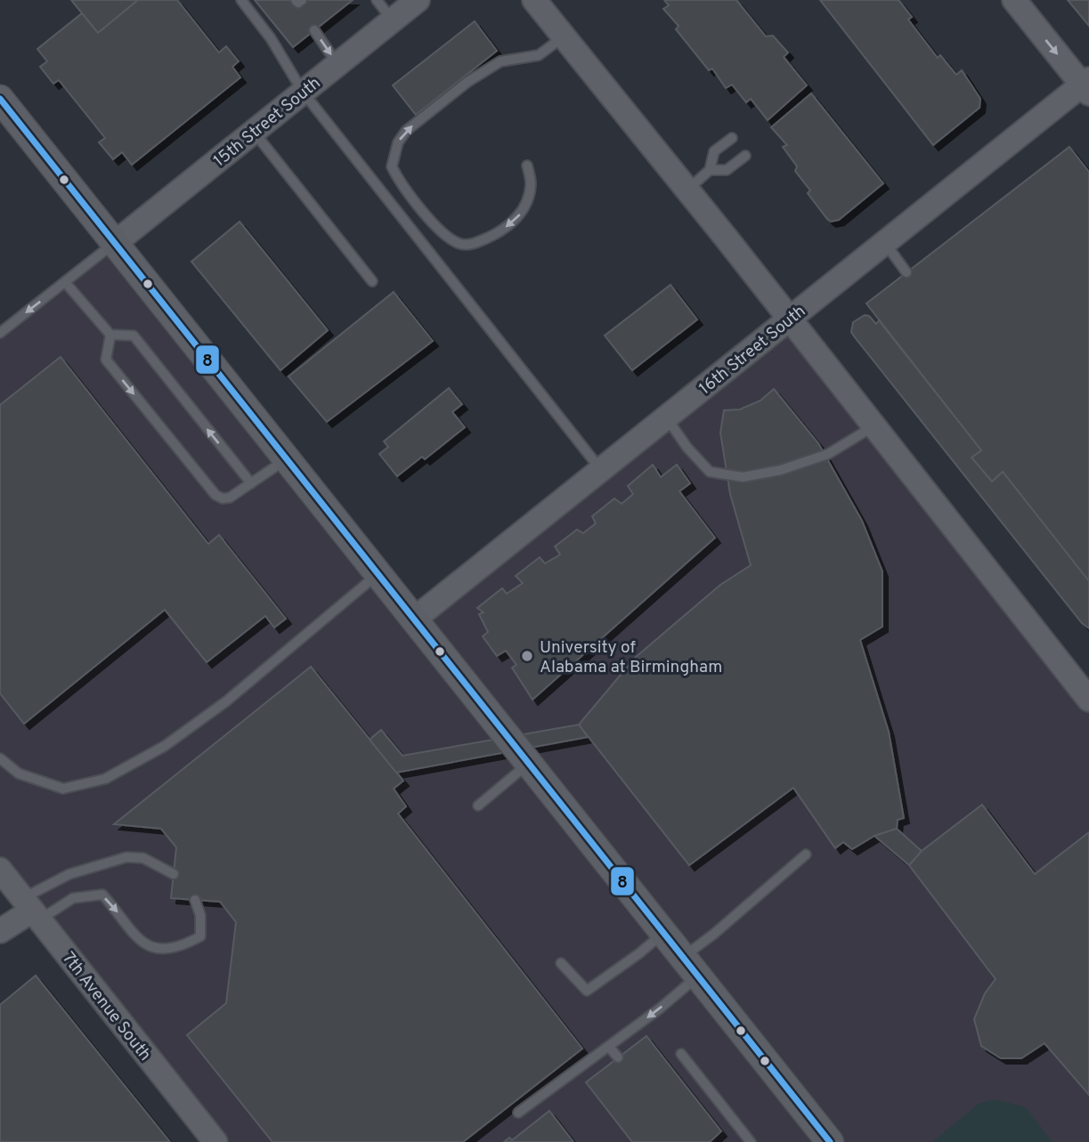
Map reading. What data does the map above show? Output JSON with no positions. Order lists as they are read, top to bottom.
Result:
{
  "streets": {
    "street": ["15th Street South", "16th Street South", "7th Avenue South"]
  },
  "places": ["University of Alabama at Birmingham"],
  "lines": ["transit line 8"]
}
